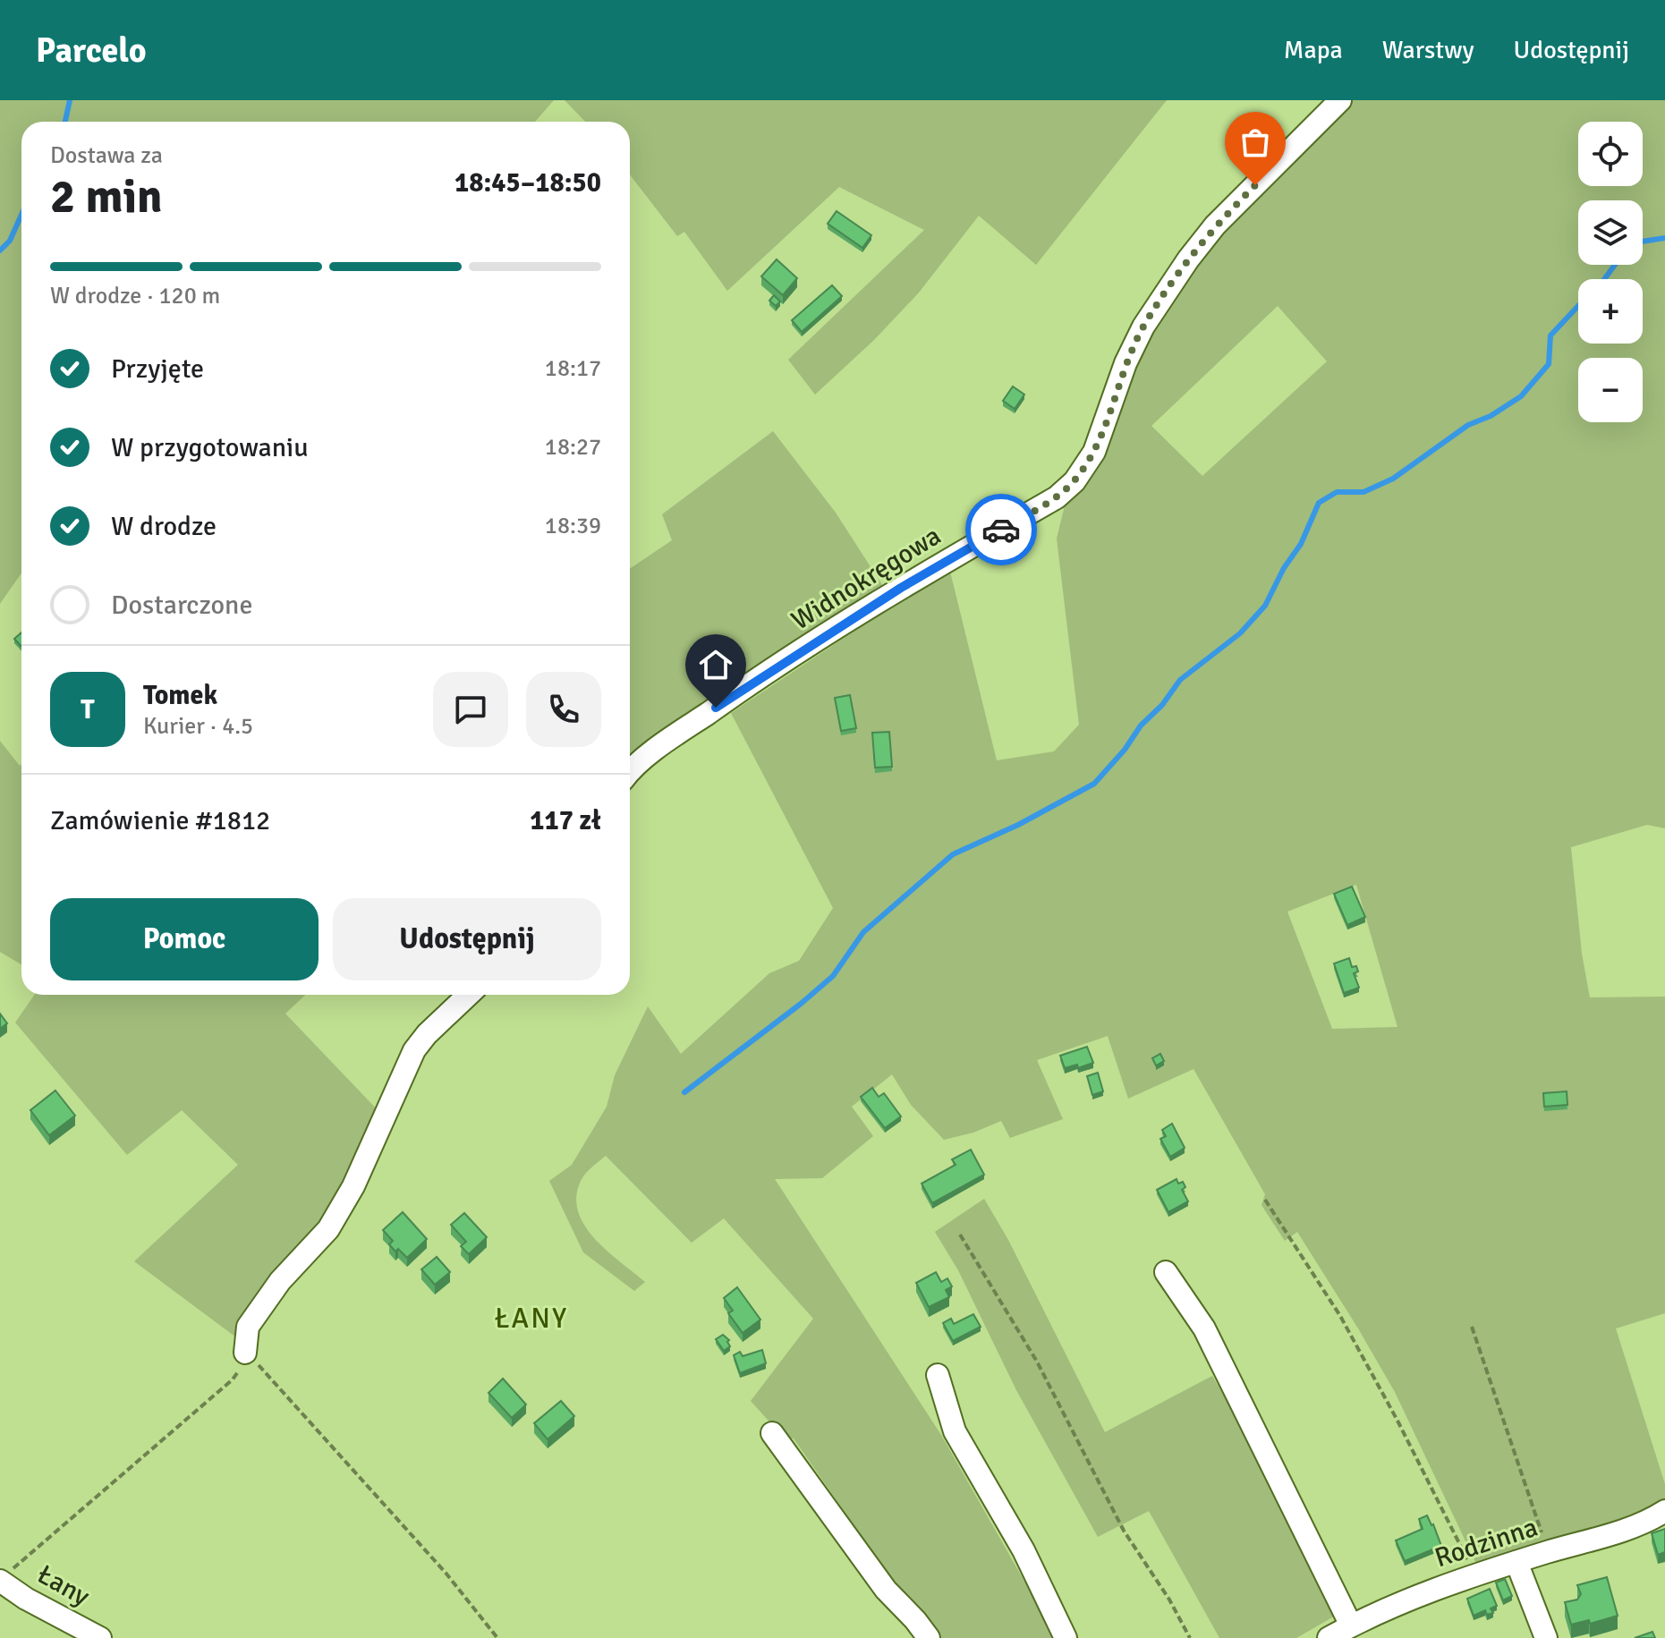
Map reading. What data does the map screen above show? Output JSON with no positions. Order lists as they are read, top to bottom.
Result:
{
  "streets": {
    "street": ["Widnokręgowa", "Rodzinna", "Łany"]
  },
  "districts": ["ŁANY"],
  "page": {
    "header": "Parcelo",
    "nav": ["Mapa", "Warstwy", "Udostępnij"],
    "map_buttons": ["+", "−"],
    "heading": ["2 min", "Dostawa za", "18:45–18:50"],
    "panel": [
      "Tomek",
      "Kurier · 4.5",
      "Zamówienie #1812",
      "117 zł"
    ],
    "bar": "W drodze · 120 m",
    "list": [
      ["Przyjęte", "18:17"],
      ["W przygotowaniu", "18:27"],
      ["W drodze", "18:39"],
      "Dostarczone"
    ],
    "round": "T",
    "buttons": ["Pomoc", "Udostępnij"]
  }
}
